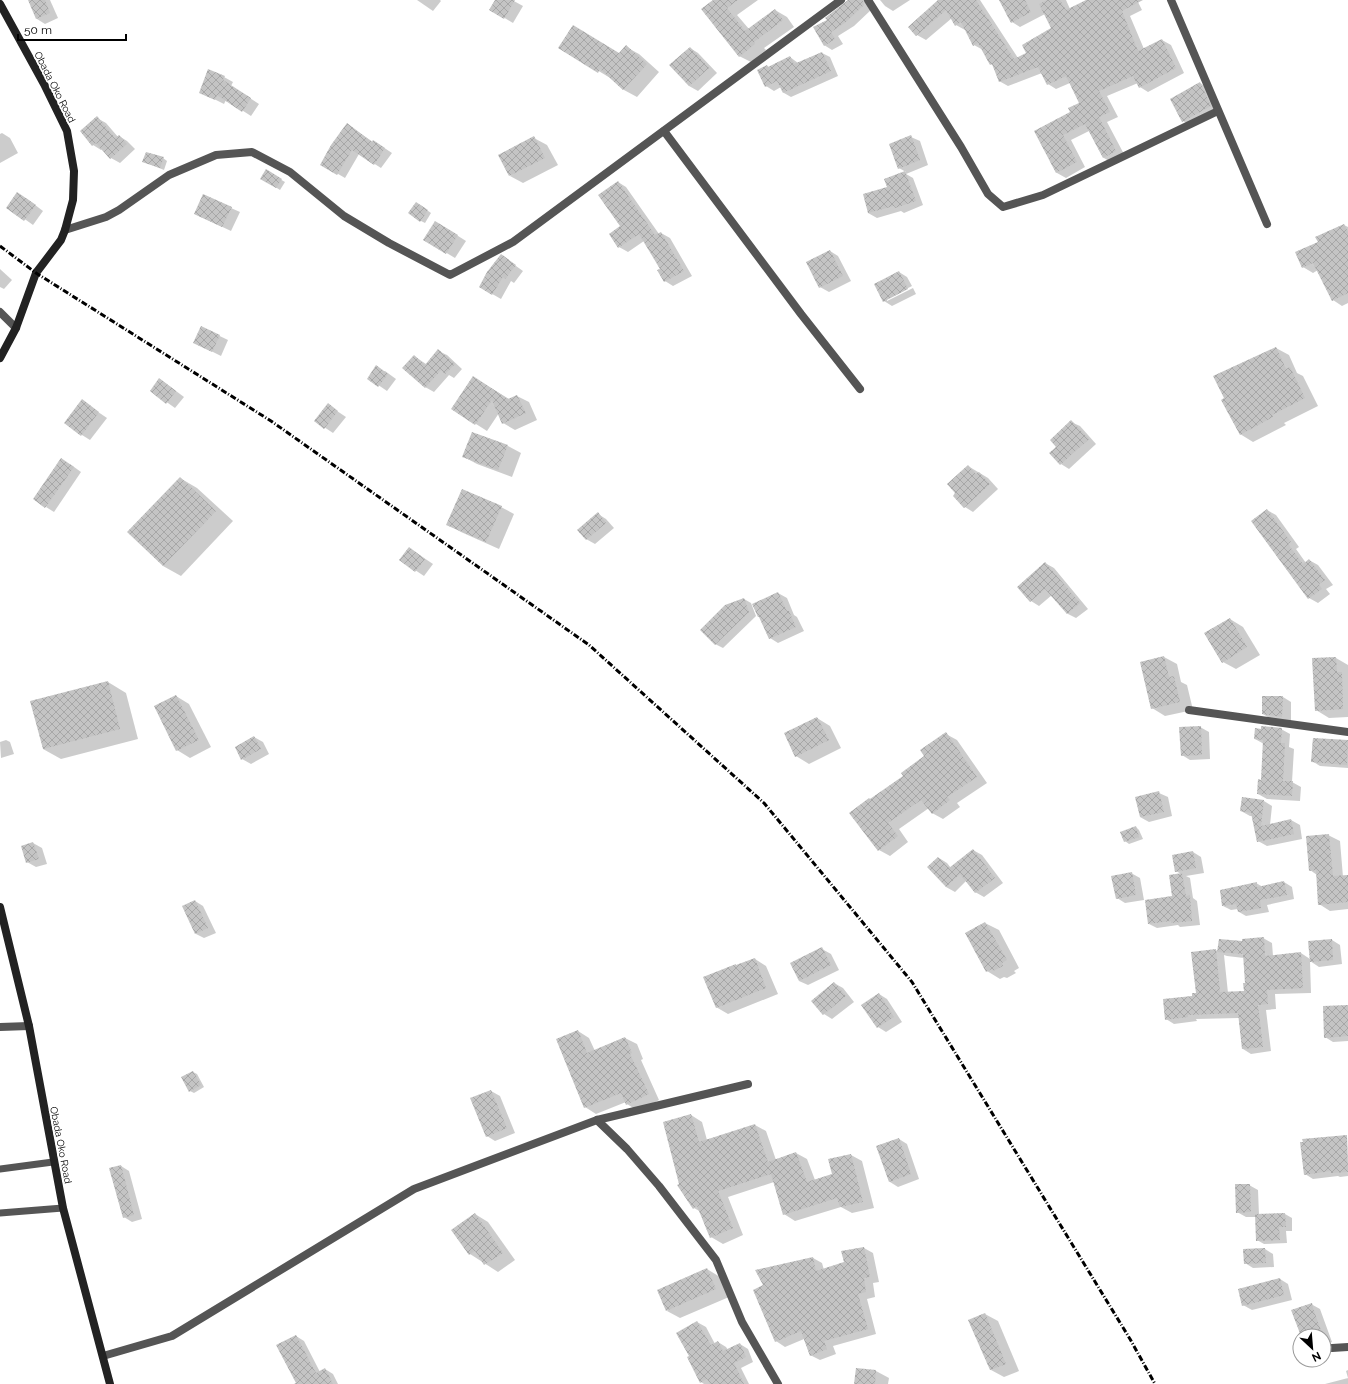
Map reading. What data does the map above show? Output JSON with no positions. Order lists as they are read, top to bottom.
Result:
{
  "streets": {
    "main road": ["Obada Oko Road"]
  },
  "scale_bar": "50 m",
  "north": "bottom right"
}
